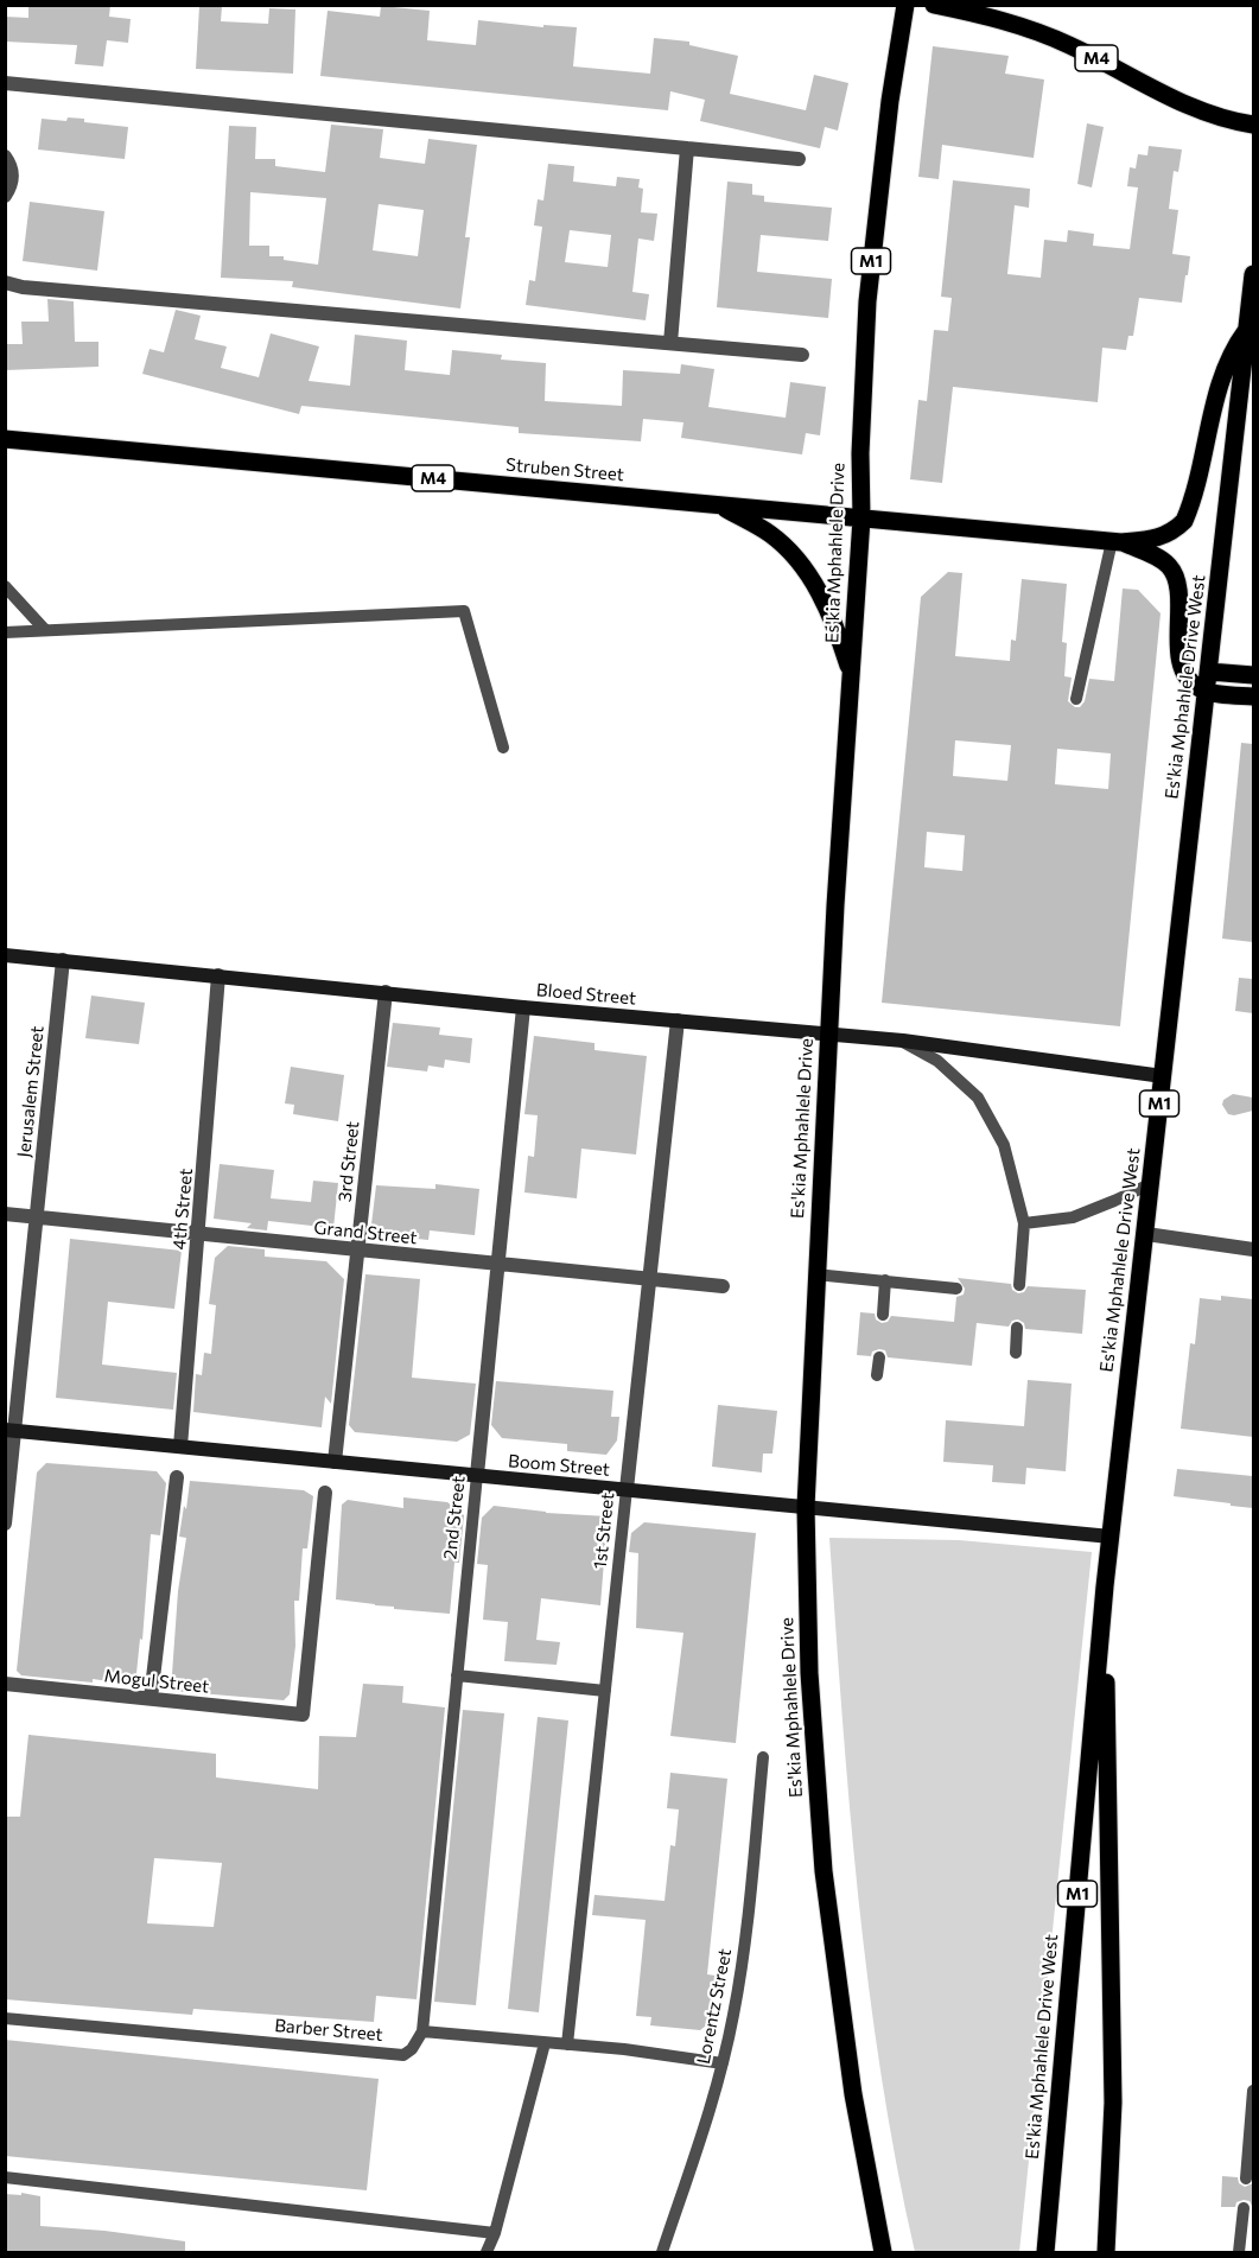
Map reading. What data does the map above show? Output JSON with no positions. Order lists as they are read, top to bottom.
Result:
{
  "streets": {
    "main road": [
      "M4",
      "M1",
      "Struben Street",
      "Es'kia Mphahlele Drive",
      "Es'kia Mphahlele Drive West",
      "Bloed Street",
      "Boom Street"
    ],
    "street": [
      "Jerusalem Street",
      "3rd Street",
      "4th Street",
      "Grand Street",
      "2nd Street",
      "1st Street",
      "Mogul Street"
    ],
    "lane": ["Lorentz Street", "Barber Street"]
  },
  "crossings": [
    ["Struben Street", "Es'kia Mphahlele Drive"],
    ["Es'kia Mphahlele Drive", "Bloed Street"],
    ["Es'kia Mphahlele Drive", "Boom Street"],
    ["Es'kia Mphahlele Drive West", "Bloed Street"],
    ["Es'kia Mphahlele Drive West", "Boom Street"],
    ["Bloed Street", "Jerusalem Street"],
    ["Bloed Street", "3rd Street"],
    ["Bloed Street", "4th Street"],
    ["Bloed Street", "2nd Street"],
    ["Bloed Street", "1st Street"],
    ["Jerusalem Street", "Grand Street"],
    ["Jerusalem Street", "Boom Street"],
    ["3rd Street", "Grand Street"],
    ["3rd Street", "Boom Street"],
    ["4th Street", "Grand Street"],
    ["4th Street", "Boom Street"],
    ["Grand Street", "2nd Street"],
    ["Grand Street", "1st Street"],
    ["Boom Street", "2nd Street"],
    ["Boom Street", "1st Street"],
    ["2nd Street", "Barber Street"]
  ]
}
